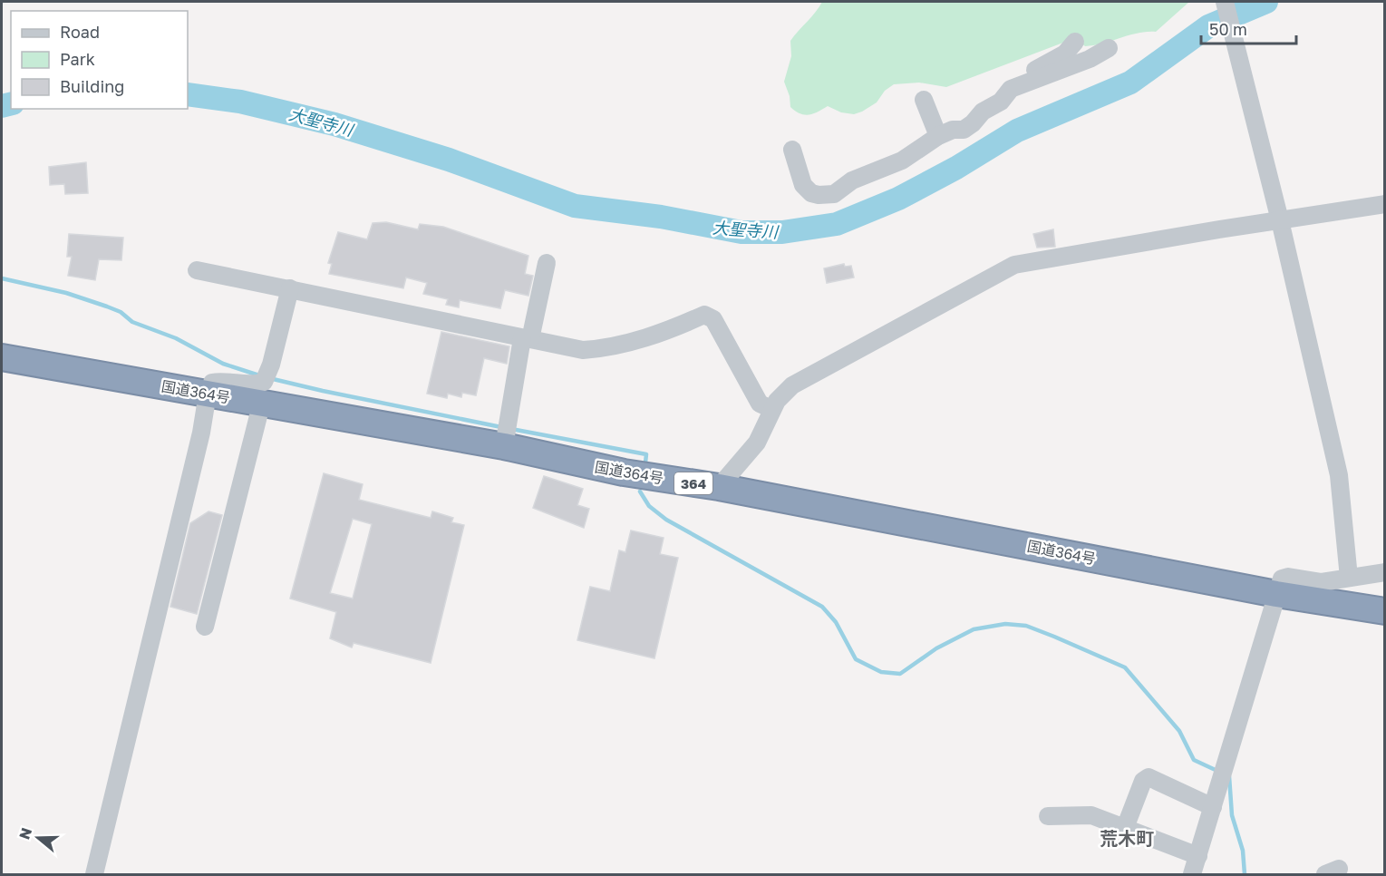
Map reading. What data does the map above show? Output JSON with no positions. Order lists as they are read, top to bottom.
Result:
{
  "streets": {
    "highway": ["国道364号", "364"]
  },
  "districts": ["荒木町"],
  "water": ["大聖寺川"],
  "legend": ["Road", "Park", "Building"],
  "scale_bar": "50 m",
  "north": "left"
}
